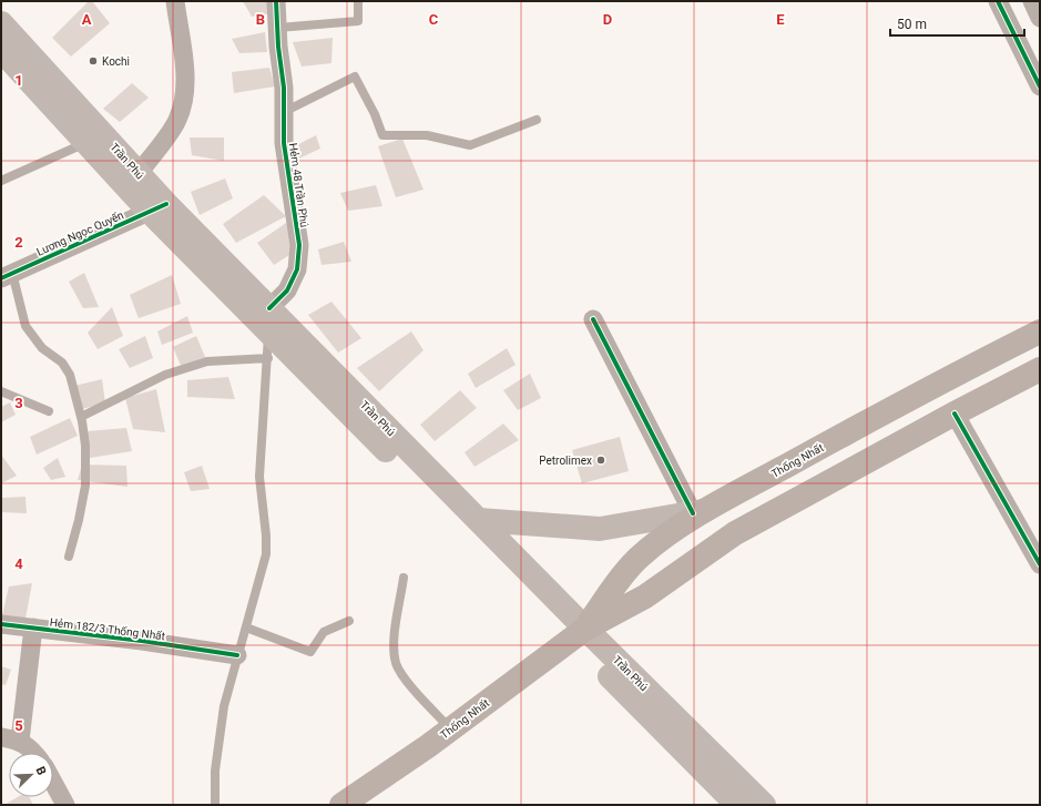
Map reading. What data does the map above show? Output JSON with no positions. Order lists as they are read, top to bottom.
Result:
{
  "streets": {
    "main road": ["Trần Phú", "Thống Nhất"],
    "street": ["Hẻm 48 Trần Phú", "Lương Ngọc Quyến", "Hẻm 182/3 Thống Nhất"]
  },
  "crossings": [
    ["Trần Phú", "Hẻm 48 Trần Phú"],
    ["Trần Phú", "Lương Ngọc Quyến"],
    ["Trần Phú", "Thống Nhất"]
  ],
  "places": ["Kochi", "Petrolimex"],
  "scale_bar": "50 m",
  "north": "top right",
  "grid": {
    "columns": [
      "A",
      "B",
      "C",
      "D",
      "E"
    ],
    "rows": [
      "1",
      "2",
      "3",
      "4",
      "5"
    ]
  }
}
